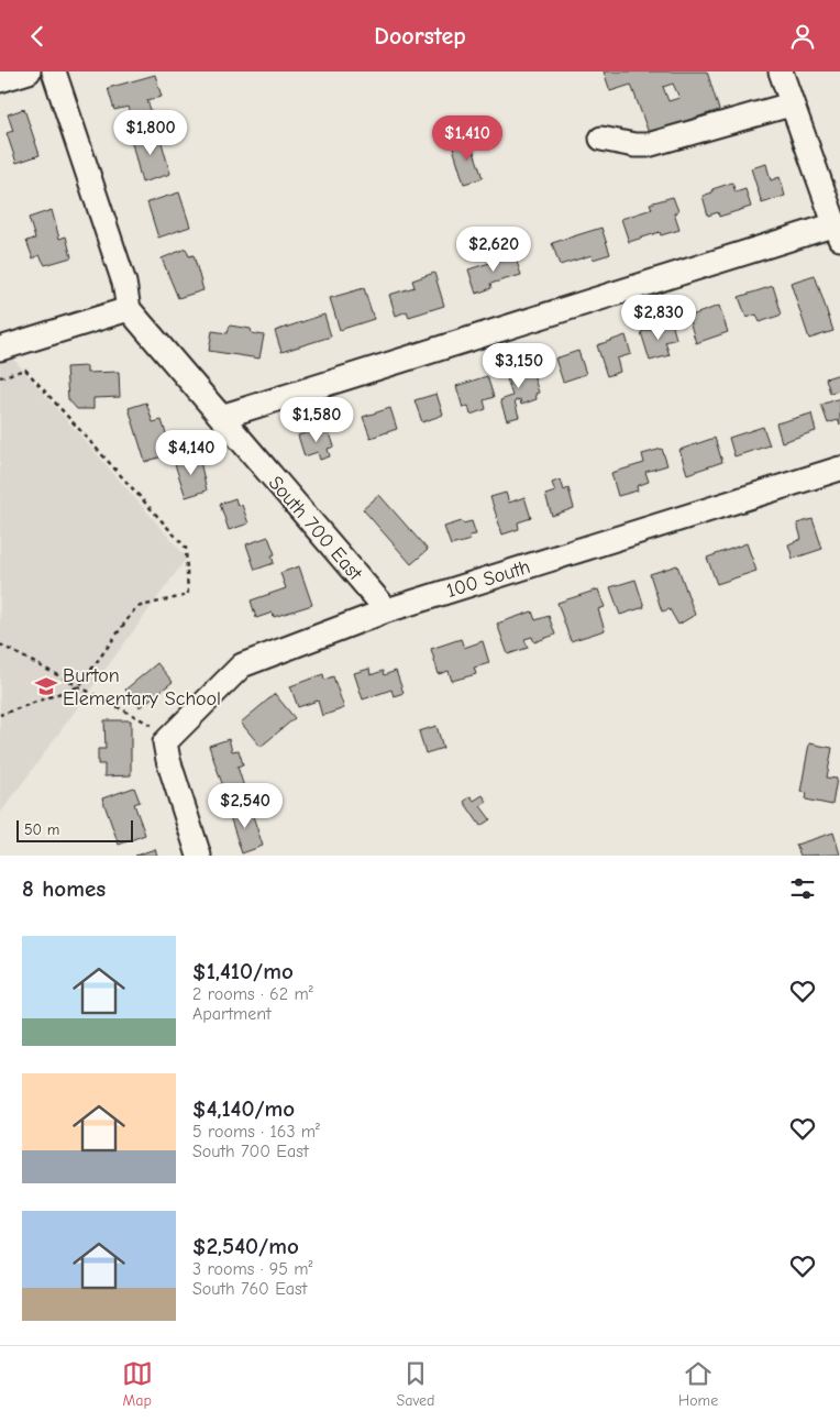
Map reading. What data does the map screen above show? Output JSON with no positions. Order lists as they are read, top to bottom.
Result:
{
  "streets": {
    "street": ["South 700 East", "100 South"]
  },
  "crossings": [
    ["South 700 East", "100 South"]
  ],
  "places": {
    "school or university": ["Burton Elementary School"]
  },
  "scale_bar": "50 m",
  "page": {
    "header": "Doorstep",
    "price": [
      "$1,800",
      "$1,410",
      "$2,620",
      "$2,830",
      "$3,150",
      "$1,580",
      "$4,140",
      "$2,540"
    ],
    "scale": "50 m",
    "heading": "8 homes",
    "list": [
      {
        "name": "$1,410/mo",
        "note": "2 rooms · 62 m² · Apartment"
      },
      {
        "name": "$4,140/mo",
        "note": "5 rooms · 163 m² · South 700 East"
      },
      {
        "name": "$2,540/mo",
        "note": "3 rooms · 95 m² · South 760 East"
      }
    ],
    "tabs": ["Map", "Saved", "Home"]
  }
}
